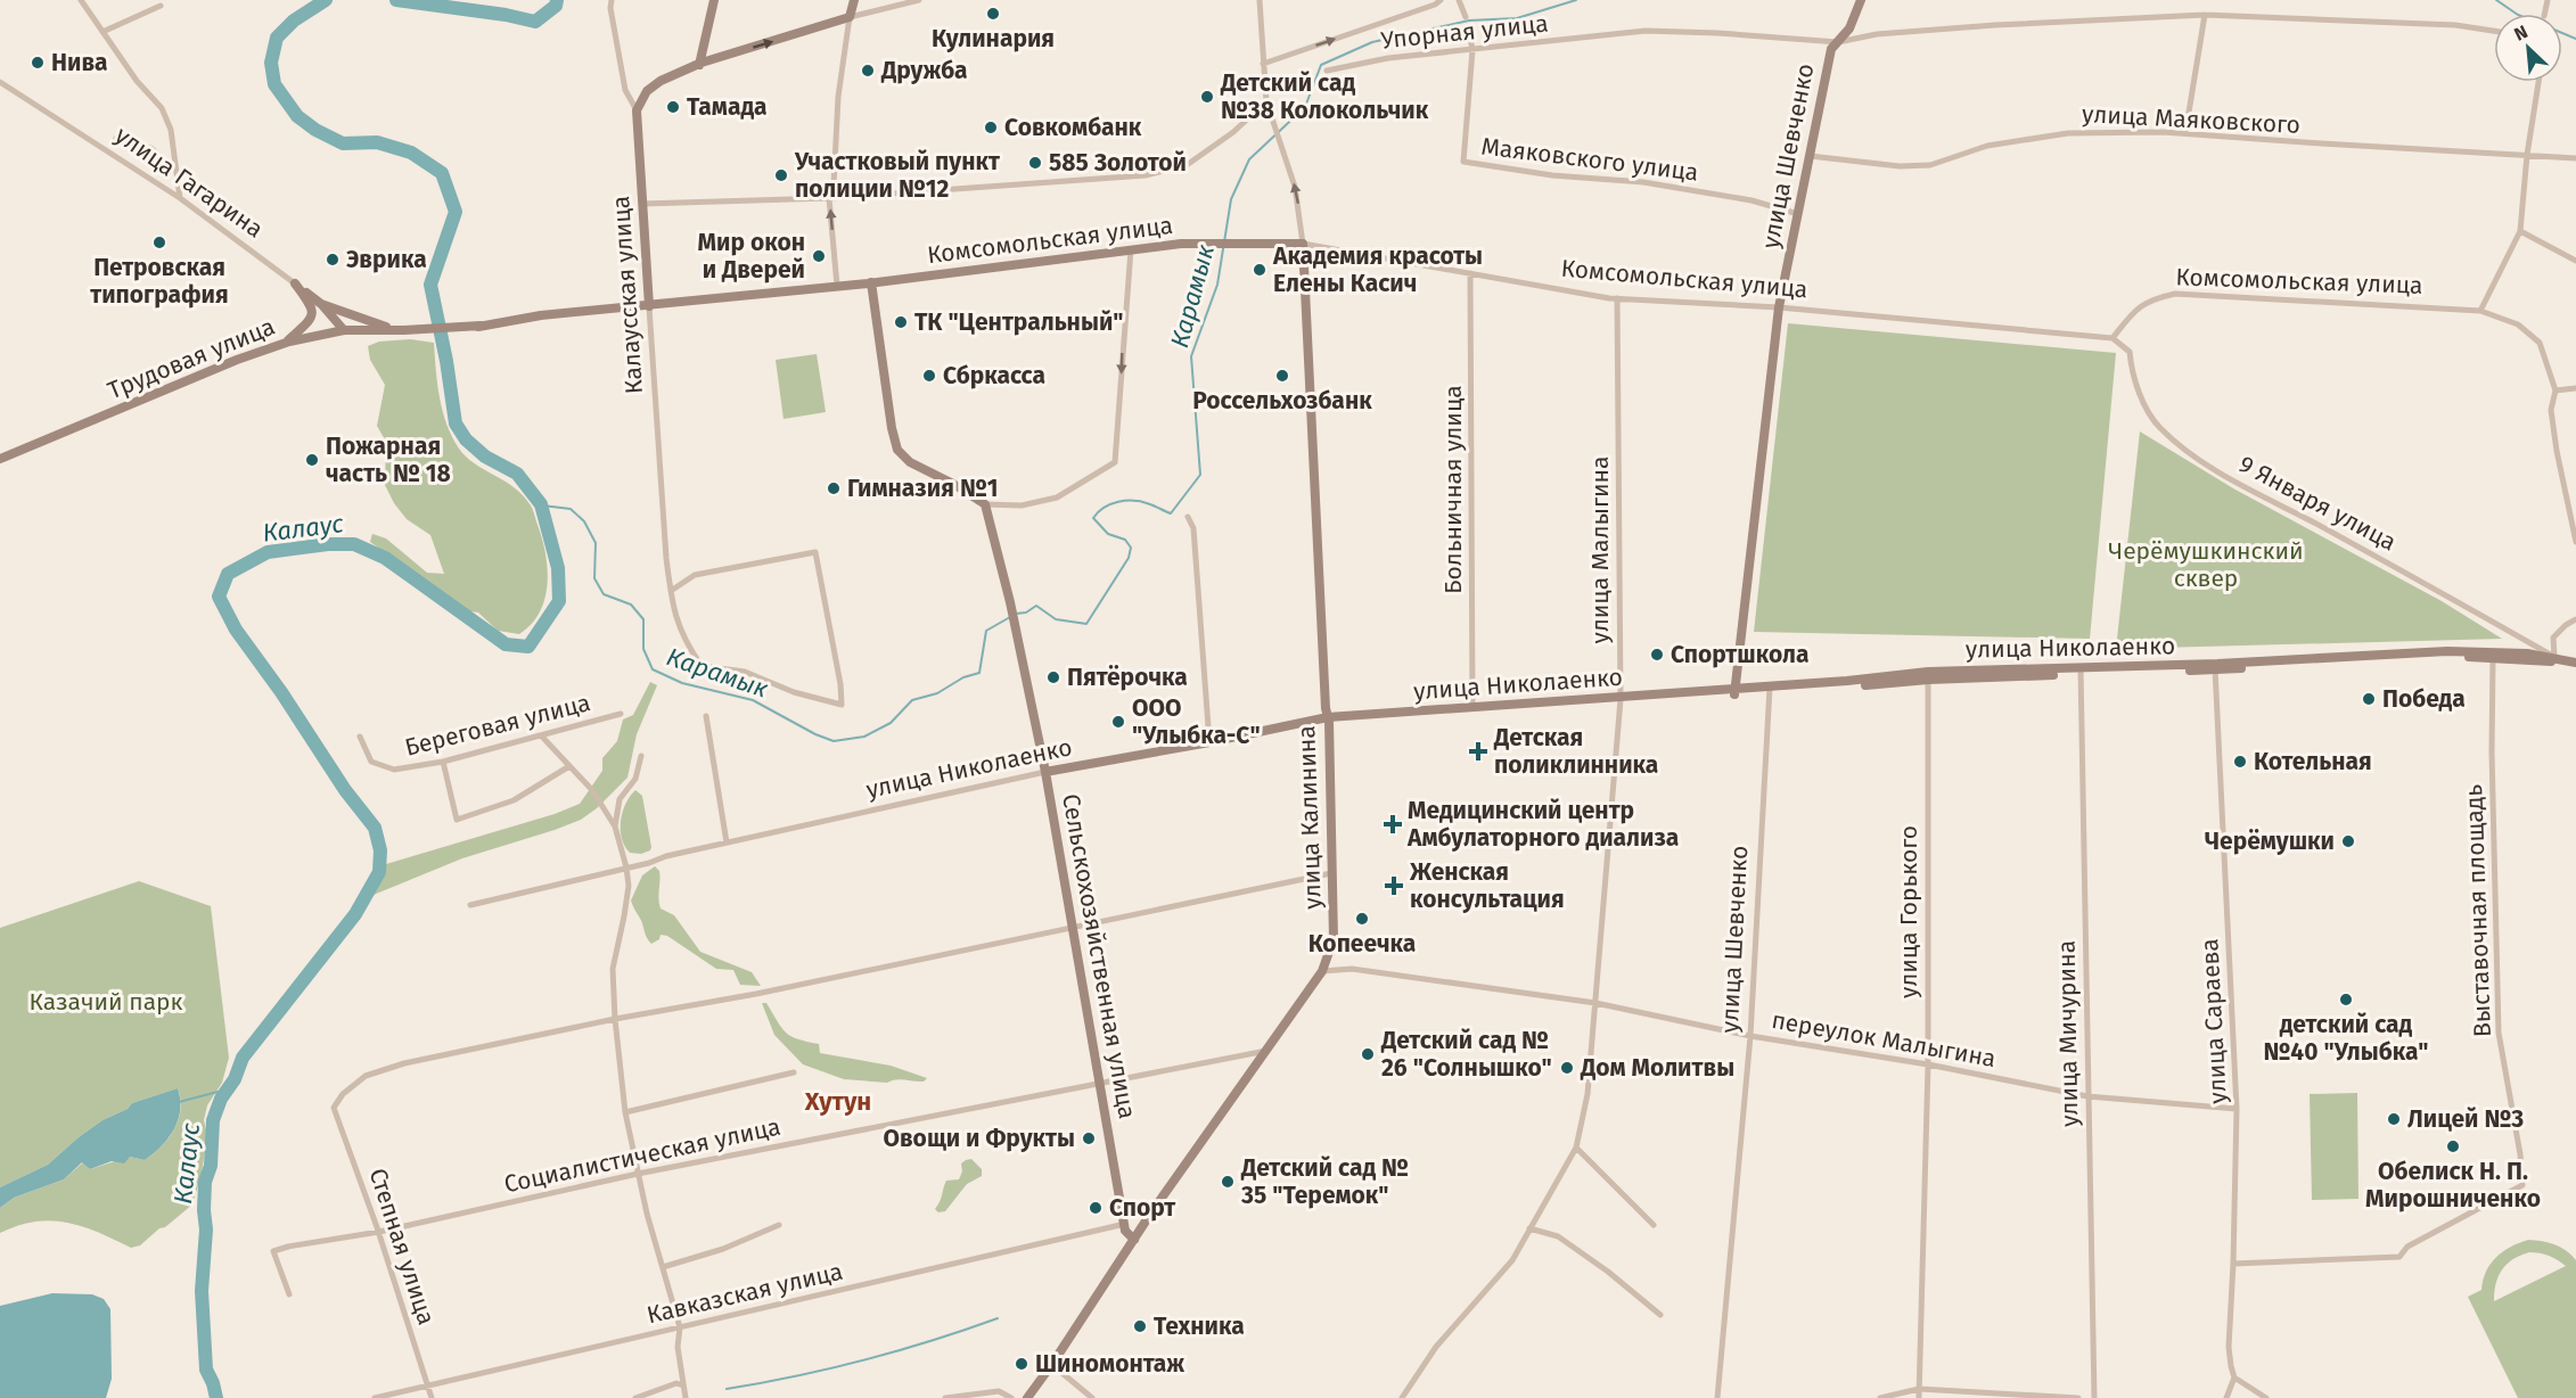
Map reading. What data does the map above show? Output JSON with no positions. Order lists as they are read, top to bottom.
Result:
{
  "streets": {
    "main road": [
      "улица Шевченко",
      "улица Гагарина",
      "Комсомольская улица",
      "Калаусская улица",
      "Трудовая улица",
      "улица Николаенко",
      "улица Калинина",
      "Сельскохозяйственная улица"
    ],
    "street": [
      "Упорная улица",
      "улица Маяковского",
      "Маяковского улица",
      "Больничная улица",
      "9 Января улица",
      "улица Малыгина",
      "Береговая улица",
      "Выставочная площадь",
      "улица Горького",
      "улица Сараева",
      "улица Мичурина",
      "переулок Малыгина",
      "Социалистическая улица",
      "Степная улица",
      "Кавказская улица"
    ]
  },
  "crossings": [
    ["Упорная улица", "улица Шевченко"],
    ["Упорная улица", "Маяковского улица"],
    ["улица Маяковского", "улица Шевченко"],
    ["улица Шевченко", "Маяковского улица"],
    ["улица Шевченко", "Комсомольская улица"],
    ["улица Шевченко", "улица Николаенко"],
    ["улица Шевченко", "переулок Малыгина"],
    ["улица Гагарина", "Трудовая улица"],
    ["Комсомольская улица", "Калаусская улица"],
    ["Комсомольская улица", "Трудовая улица"],
    ["Комсомольская улица", "Больничная улица"],
    ["Комсомольская улица", "9 Января улица"],
    ["Комсомольская улица", "улица Малыгина"],
    ["Комсомольская улица", "улица Калинина"],
    ["Больничная улица", "улица Николаенко"],
    ["улица Малыгина", "улица Николаенко"],
    ["улица Малыгина", "переулок Малыгина"],
    ["улица Николаенко", "улица Калинина"],
    ["улица Николаенко", "Выставочная площадь"],
    ["улица Николаенко", "улица Горького"],
    ["улица Николаенко", "Сельскохозяйственная улица"],
    ["улица Николаенко", "улица Сараева"],
    ["улица Николаенко", "улица Мичурина"],
    ["улица Калинина", "Сельскохозяйственная улица"],
    ["улица Калинина", "переулок Малыгина"],
    ["улица Калинина", "Социалистическая улица"],
    ["Выставочная площадь", "улица Сараева"],
    ["улица Горького", "переулок Малыгина"],
    ["Сельскохозяйственная улица", "Социалистическая улица"],
    ["Сельскохозяйственная улица", "Кавказская улица"],
    ["улица Сараева", "переулок Малыгина"],
    ["улица Мичурина", "переулок Малыгина"],
    ["Социалистическая улица", "Степная улица"],
    ["Степная улица", "Кавказская улица"]
  ],
  "districts": ["Хутун"],
  "water": ["Карамык", "Калаус"],
  "parks": ["Черёмушкинский сквер", "Казачий парк"],
  "places": {
    "other": [
      "Кулинария",
      "Нива",
      "Дружба",
      "Детский сад №38 Колокольчик",
      "Тамада",
      "Совкомбанк",
      "585 Золотой",
      "Участковый пункт полиции №12",
      "Петровская типография",
      "Мир окон и Дверей",
      "Эврика",
      "Академия красоты Елены Касич",
      "ТК \"Центральный\"",
      "Сбркасса",
      "Россельхозбанк",
      "Пожарная часть № 18",
      "Гимназия №1",
      "Спортшкола",
      "Пятёрочка",
      "Победа",
      "ООО \"Улыбка-С\"",
      "Котельная",
      "Черёмушки",
      "Копеечка",
      "детский сад №40 \"Улыбка\"",
      "Детский сад № 26 \"Солнышко\"",
      "Дом Молитвы",
      "Лицей №3",
      "Овощи и Фрукты",
      "Обелиск Н. П. Мирошниченко",
      "Детский сад № 35 \"Теремок\"",
      "Спорт",
      "Техника",
      "Шиномонтаж"
    ],
    "health": ["Детская поликлинника", "Медицинский центр Амбулаторного диализа", "Женская консультация"]
  },
  "north": "top left"
}
